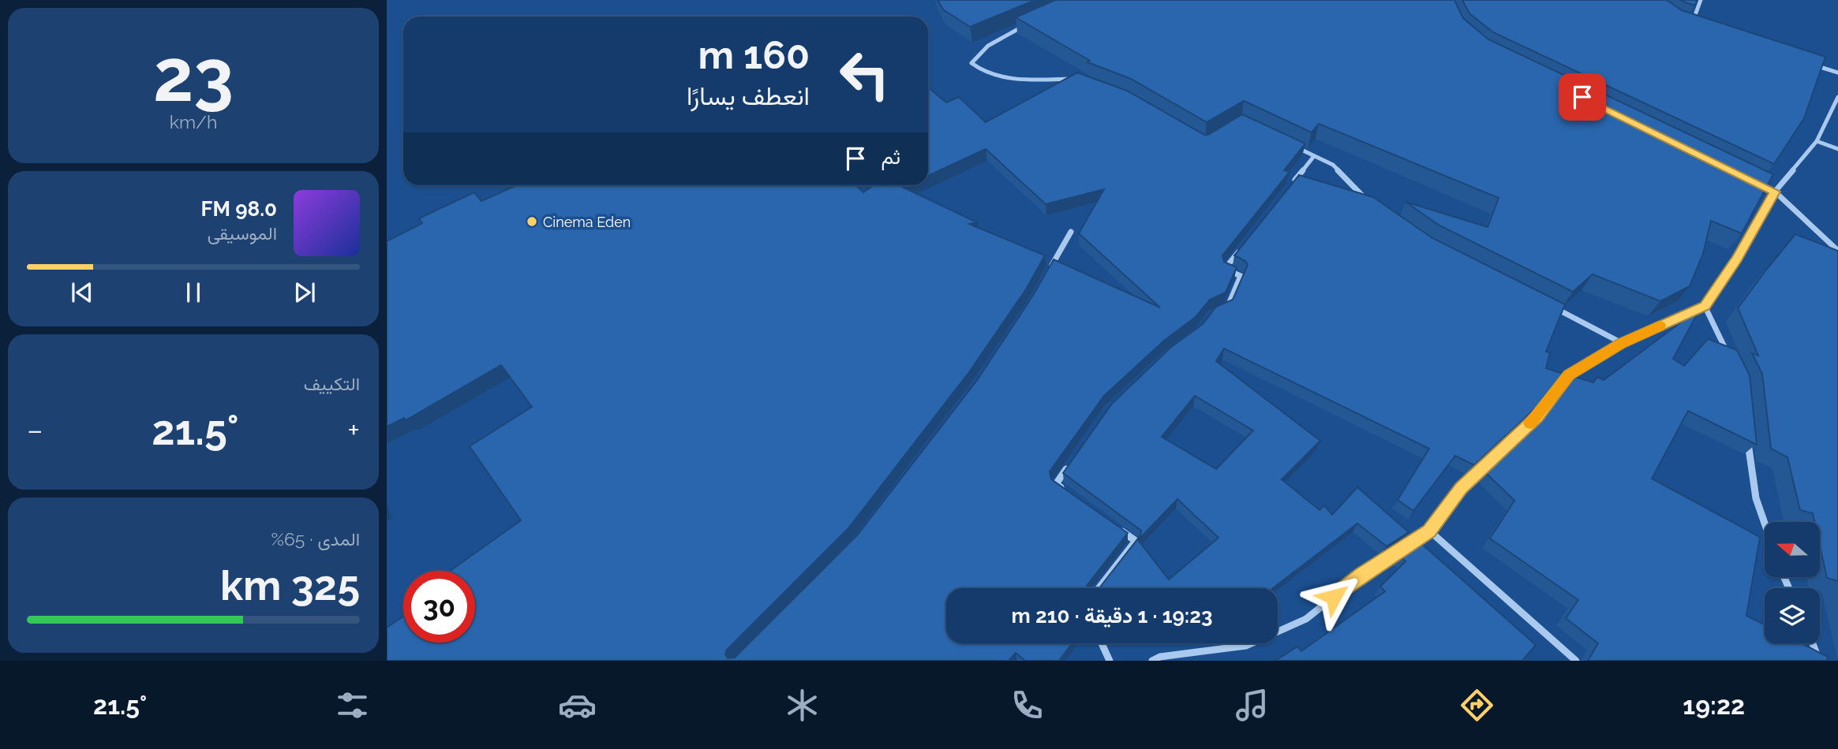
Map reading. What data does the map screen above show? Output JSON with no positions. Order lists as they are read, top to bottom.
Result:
{
  "places": ["Cinema Eden"],
  "north": "left",
  "page": {
    "tile": [
      ["23", "km/h"],
      "التكييف",
      ["المدى · 65%", "325 km"]
    ],
    "turn": ["160 m", "انعطف يسارًا"],
    "then": "ثم",
    "song": ["98.0 FM", "الموسيقى"],
    "heat": ["−", "21.5°", "+"],
    "limit": "30",
    "trip": "19:23 · 1 دقيقة · 210 m",
    "tabs": ["19:22", "21.5°"]
  }
}
